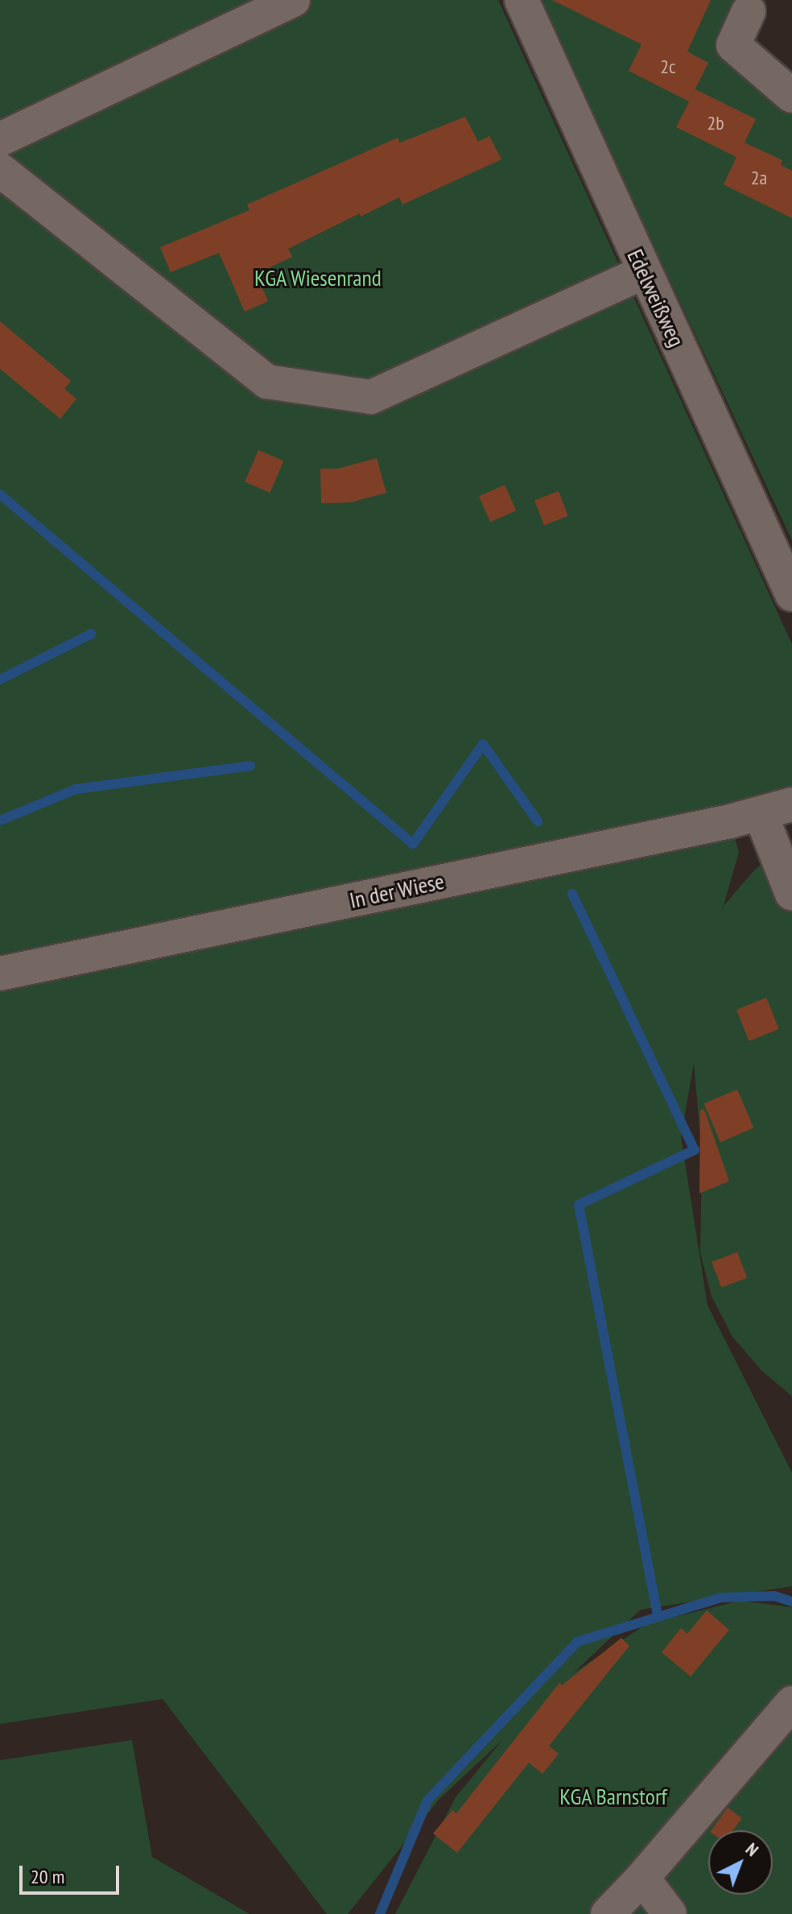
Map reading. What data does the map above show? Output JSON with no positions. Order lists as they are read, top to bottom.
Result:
{
  "streets": {
    "street": ["Edelweißweg", "In der Wiese"]
  },
  "parks": ["KGA Wiesenrand", "KGA Barnstorf"],
  "house_numbers": ["2c", "2b", "2a"],
  "scale_bar": "20 m",
  "north": "top right"
}
